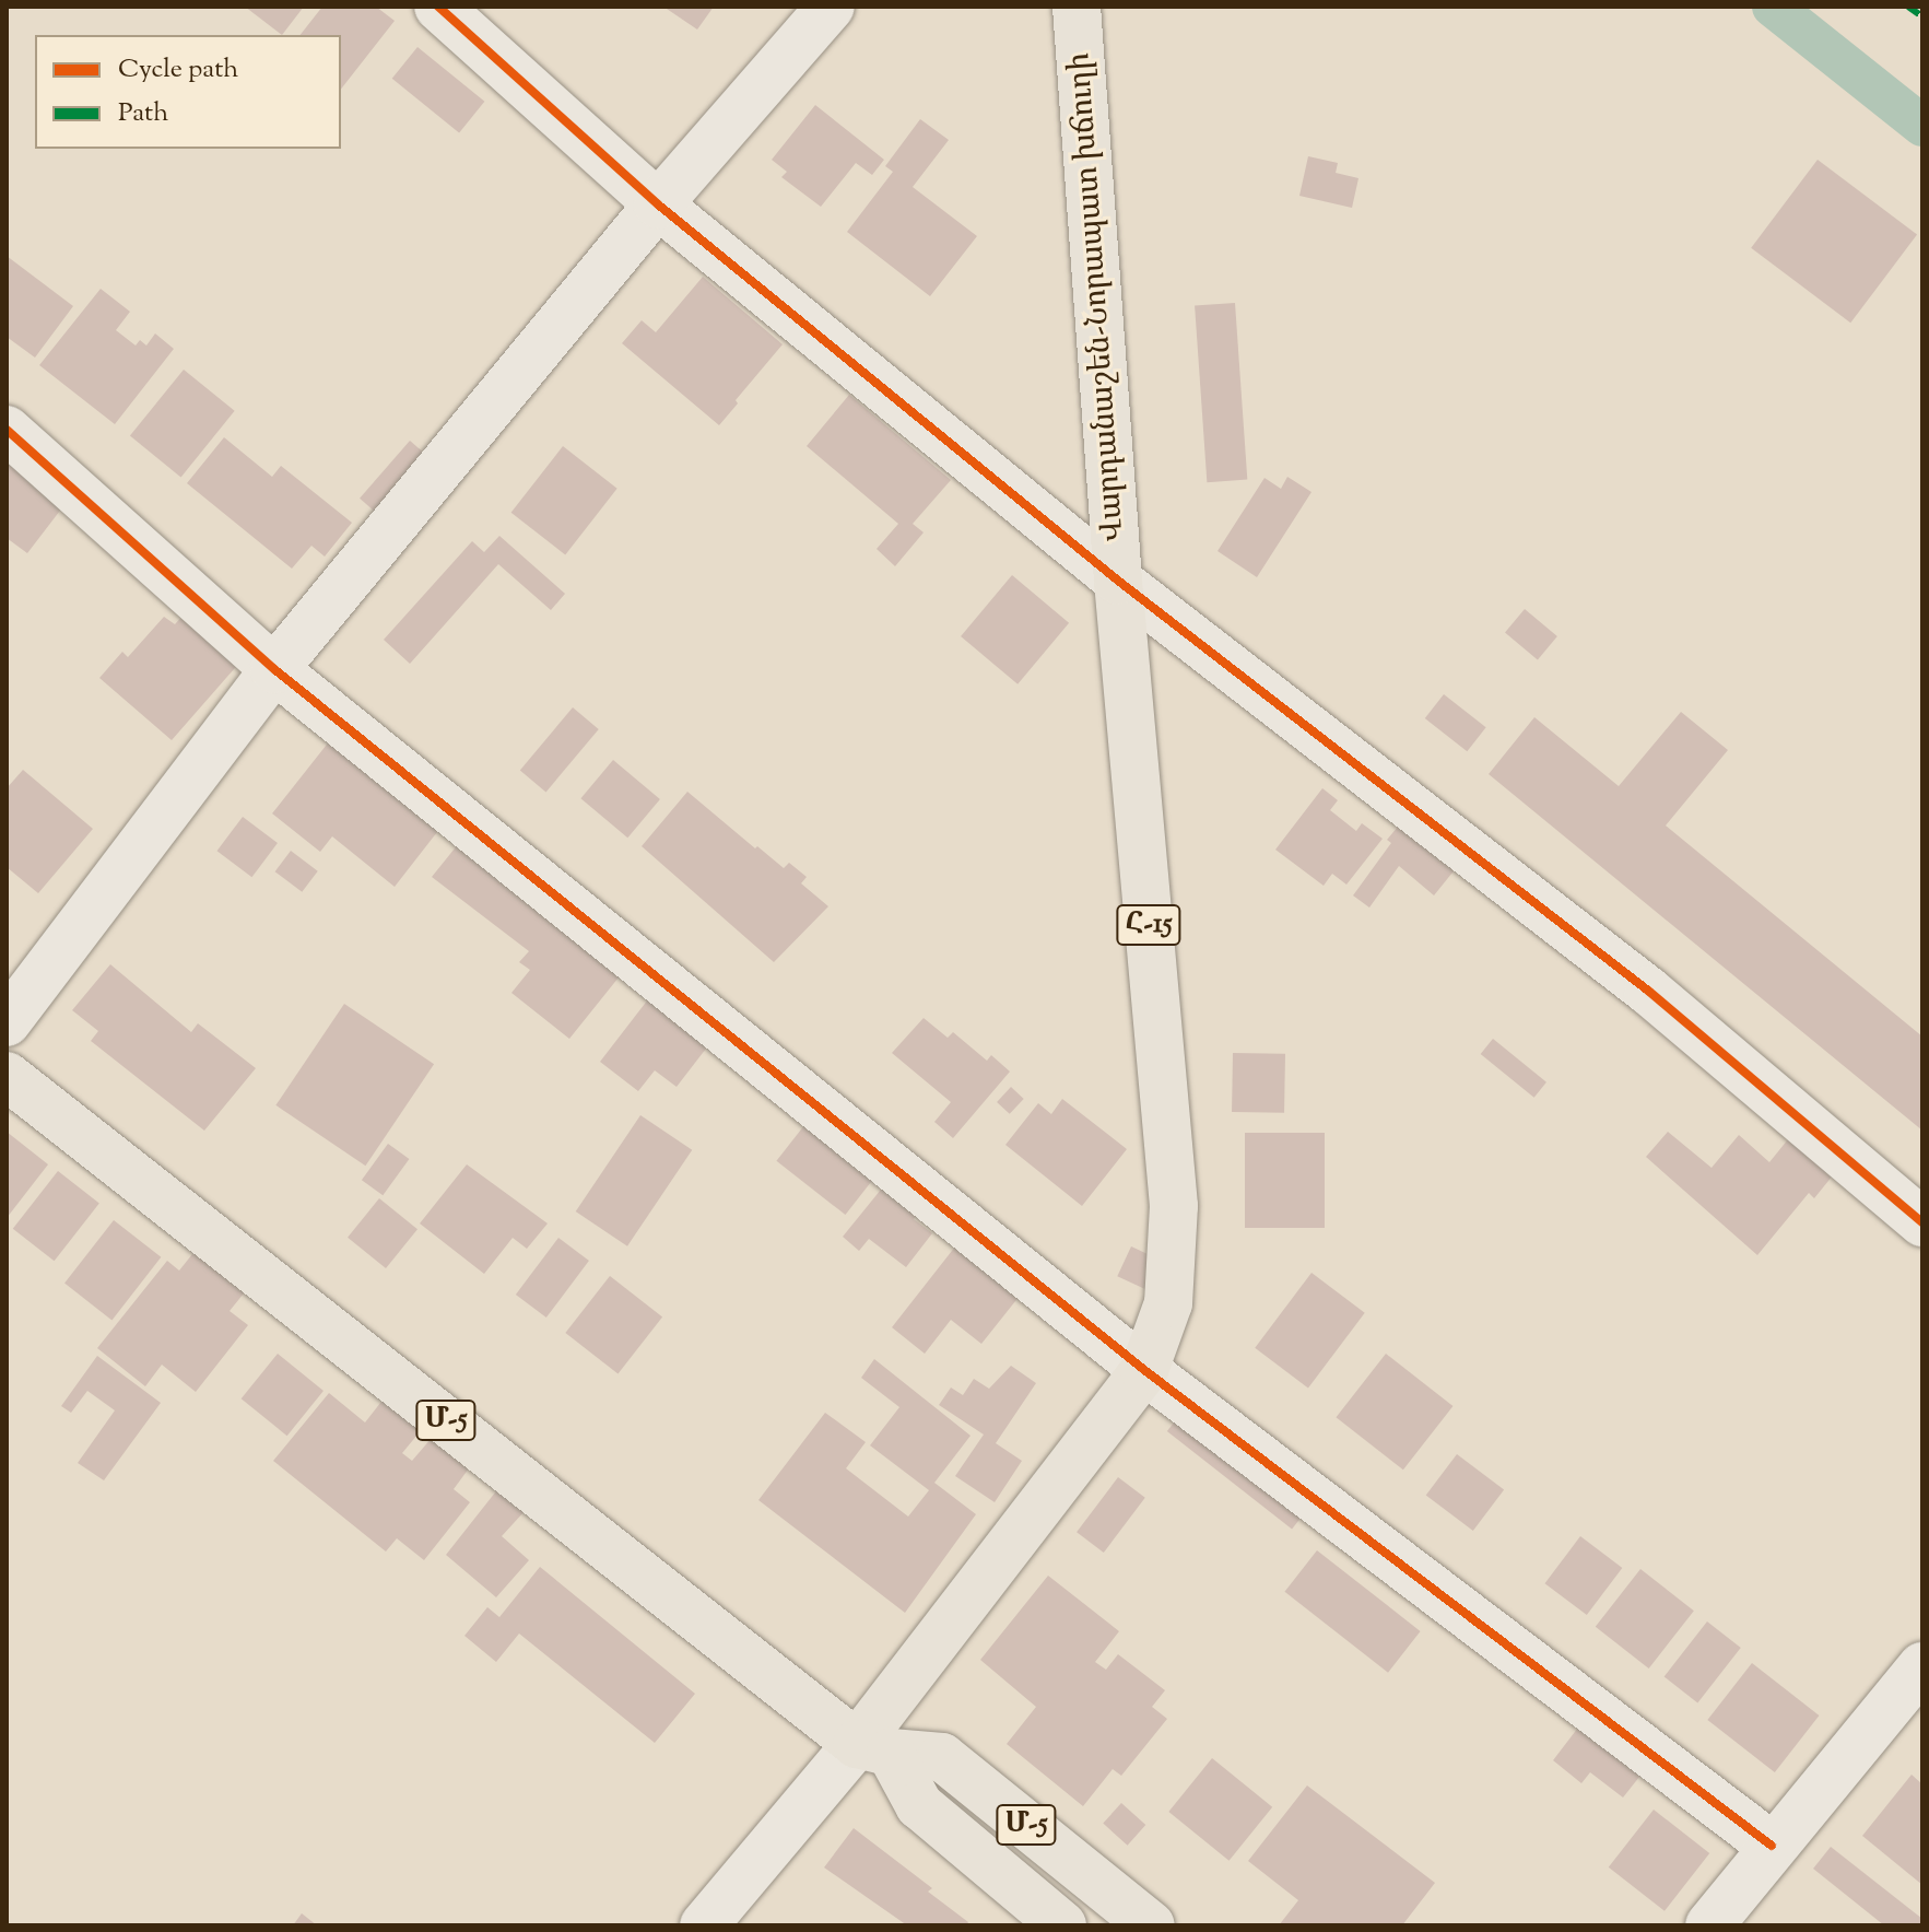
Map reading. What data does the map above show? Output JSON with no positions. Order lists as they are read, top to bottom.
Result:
{
  "streets": {
    "main road": ["Վարդանաշեն-Նորապատ խճուղի", "Հ-15", "Մ-5"]
  },
  "crossings": [
    ["Վարդանաշեն-Նորապատ խճուղի", "Մ-5"]
  ],
  "legend": ["Cycle path", "Path"]
}
